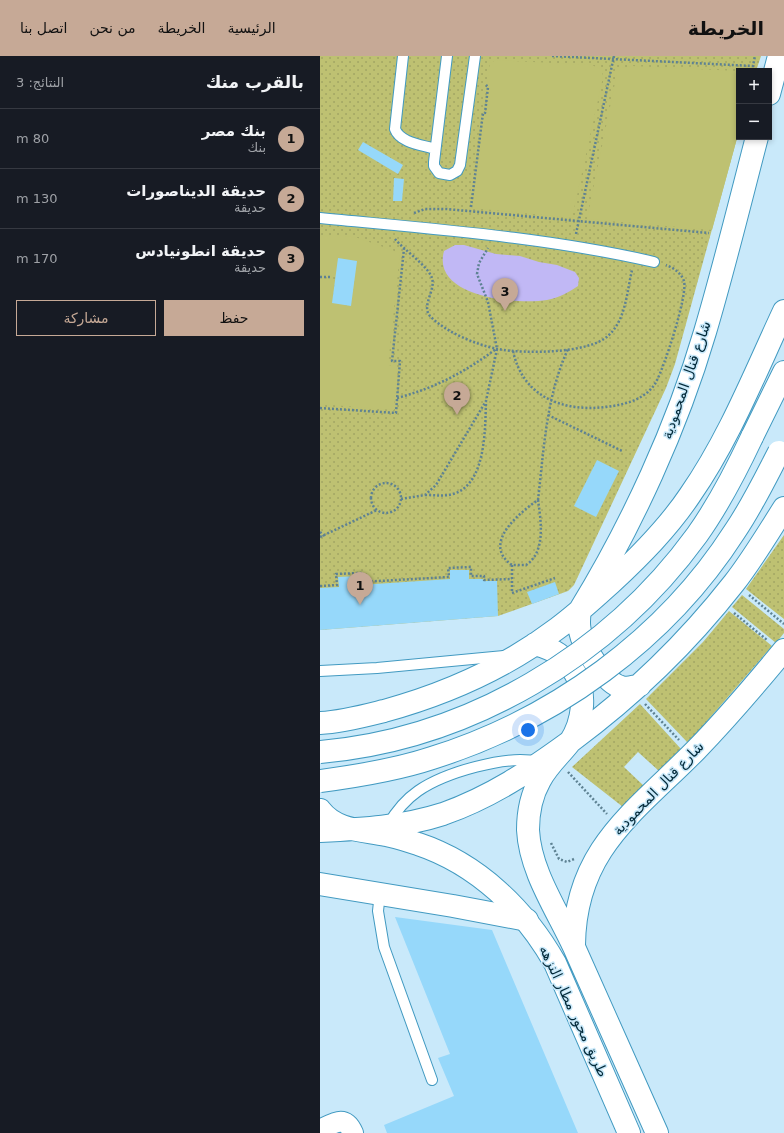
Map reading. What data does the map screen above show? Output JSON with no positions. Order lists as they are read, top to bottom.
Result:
{
  "streets": {
    "main road": ["شارع قنال المحمودية", "طريق محور مطار النزهه"]
  },
  "crossings": [
    ["شارع قنال المحمودية", "طريق محور مطار النزهه"]
  ],
  "page": {
    "header": "الخريطة",
    "nav": [
      "الرئيسية",
      "الخريطة",
      "من نحن",
      "اتصل بنا"
    ],
    "heading": ["بالقرب منك", "النتائج: 3"],
    "map_buttons": ["+", "−"],
    "list": [
      {
        "mark": "1",
        "name": "بنك مصر",
        "note": "بنك",
        "value": "80 m"
      },
      {
        "mark": "2",
        "name": "حديقة الديناصورات",
        "note": "حديقة",
        "value": "130 m"
      },
      {
        "mark": "3",
        "name": "حديقة انطونيادس",
        "note": "حديقة",
        "value": "170 m"
      }
    ],
    "pins": ["3", "2", "1"],
    "buttons": ["حفظ", "مشاركة"]
  }
}
